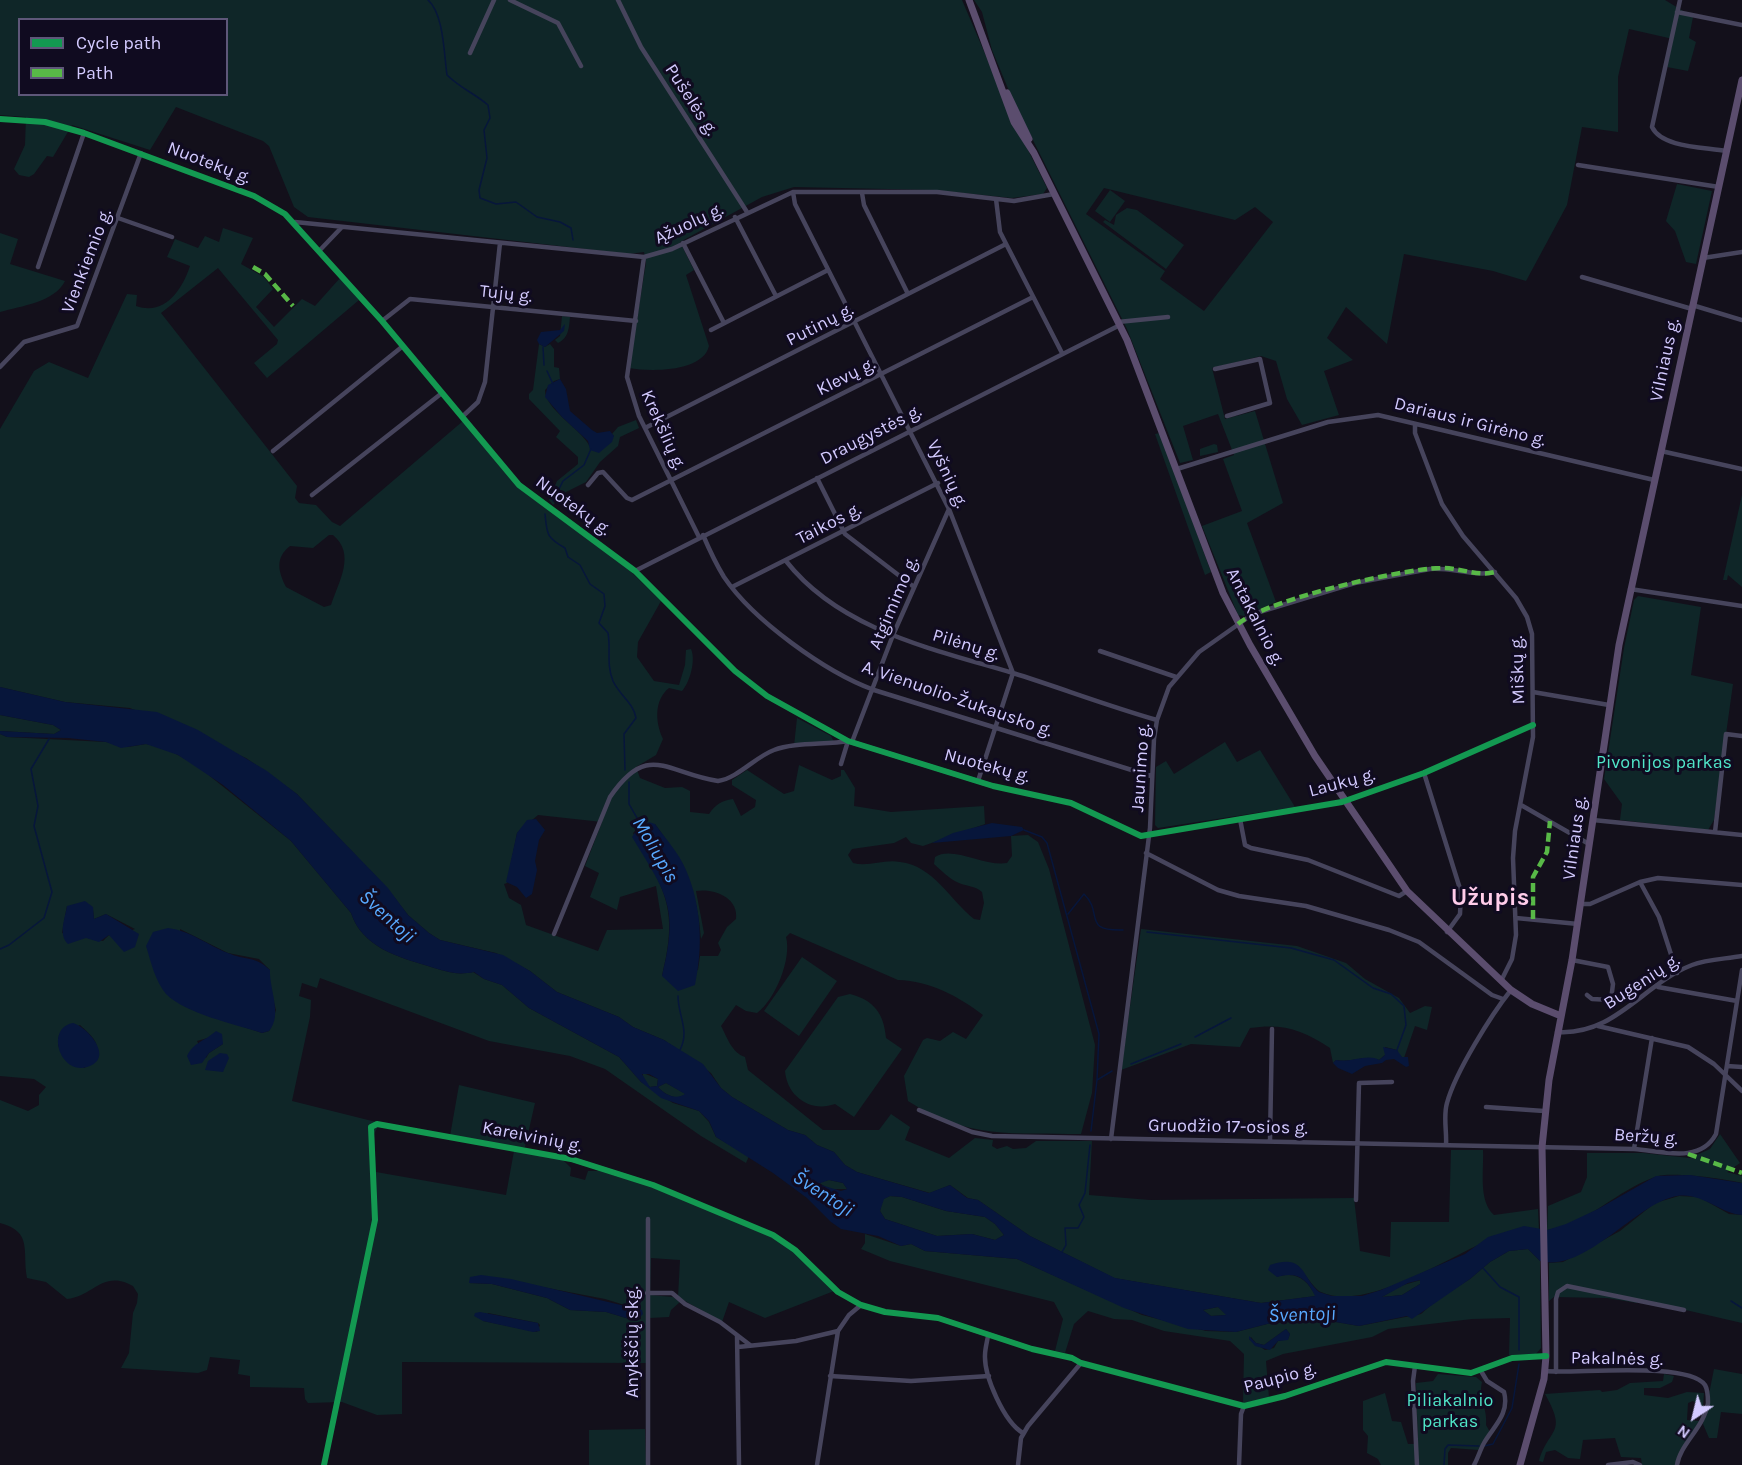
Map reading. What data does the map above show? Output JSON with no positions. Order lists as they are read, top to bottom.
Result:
{
  "streets": {
    "main road": ["Vilniaus g.", "Antakalnio g."],
    "street": [
      "Pušelės g.",
      "Nuotekų g.",
      "Ąžuolų g.",
      "Vienkiemio g.",
      "Tujų g.",
      "Putinų g.",
      "Klevų g.",
      "Dariaus ir Girėno g.",
      "Krekšlių g.",
      "Draugystės g.",
      "Vyšnių g.",
      "Taikos g.",
      "Atgimimo g.",
      "Pilėnų g.",
      "Miškų g.",
      "A. Vienuolio-Žukausko g.",
      "Jaunimo g.",
      "Laukų g.",
      "Bugenių g.",
      "Gruodžio 17-osios g.",
      "Kareivinių g.",
      "Beržų g.",
      "Anykščių skg.",
      "Pakalnės g.",
      "Paupio g."
    ]
  },
  "crossings": [
    ["Pušelės g.", "Ąžuolų g."],
    ["Nuotekų g.", "Ąžuolų g."],
    ["Nuotekų g.", "Vienkiemio g."],
    ["Nuotekų g.", "Tujų g."],
    ["Nuotekų g.", "Draugystės g."],
    ["Nuotekų g.", "Atgimimo g."],
    ["Nuotekų g.", "Jaunimo g."],
    ["Nuotekų g.", "Laukų g."],
    ["Ąžuolų g.", "Krekšlių g."],
    ["Ąžuolų g.", "Vyšnių g."],
    ["Ąžuolų g.", "Antakalnio g."],
    ["Tujų g.", "Krekšlių g."],
    ["Putinų g.", "Krekšlių g."],
    ["Putinų g.", "Vyšnių g."],
    ["Vilniaus g.", "Dariaus ir Girėno g."],
    ["Vilniaus g.", "Antakalnio g."],
    ["Vilniaus g.", "Bugenių g."],
    ["Vilniaus g.", "Gruodžio 17-osios g."],
    ["Vilniaus g.", "Beržų g."],
    ["Vilniaus g.", "Pakalnės g."],
    ["Vilniaus g.", "Paupio g."],
    ["Klevų g.", "Krekšlių g."],
    ["Klevų g.", "Vyšnių g."],
    ["Dariaus ir Girėno g.", "Antakalnio g."],
    ["Dariaus ir Girėno g.", "Miškų g."],
    ["Krekšlių g.", "Draugystės g."],
    ["Krekšlių g.", "A. Vienuolio-Žukausko g."],
    ["Draugystės g.", "Vyšnių g."],
    ["Draugystės g.", "Antakalnio g."],
    ["Draugystės g.", "A. Vienuolio-Žukausko g."],
    ["Vyšnių g.", "Taikos g."],
    ["Vyšnių g.", "Atgimimo g."],
    ["Vyšnių g.", "Pilėnų g."],
    ["Taikos g.", "Pilėnų g."],
    ["Taikos g.", "A. Vienuolio-Žukausko g."],
    ["Atgimimo g.", "Pilėnų g."],
    ["Atgimimo g.", "A. Vienuolio-Žukausko g."],
    ["Antakalnio g.", "Miškų g."],
    ["Antakalnio g.", "Jaunimo g."],
    ["Antakalnio g.", "Laukų g."],
    ["Pilėnų g.", "Jaunimo g."],
    ["Miškų g.", "Jaunimo g."],
    ["Miškų g.", "Laukų g."],
    ["A. Vienuolio-Žukausko g.", "Jaunimo g."],
    ["Jaunimo g.", "Laukų g."],
    ["Jaunimo g.", "Gruodžio 17-osios g."],
    ["Gruodžio 17-osios g.", "Beržų g."],
    ["Kareivinių g.", "Paupio g."]
  ],
  "districts": ["Užupis"],
  "water": ["Moliupis", "Šventoji"],
  "parks": ["Pivonijos parkas", "Piliakalnio parkas"],
  "legend": ["Cycle path", "Path"],
  "north": "bottom left"
}
